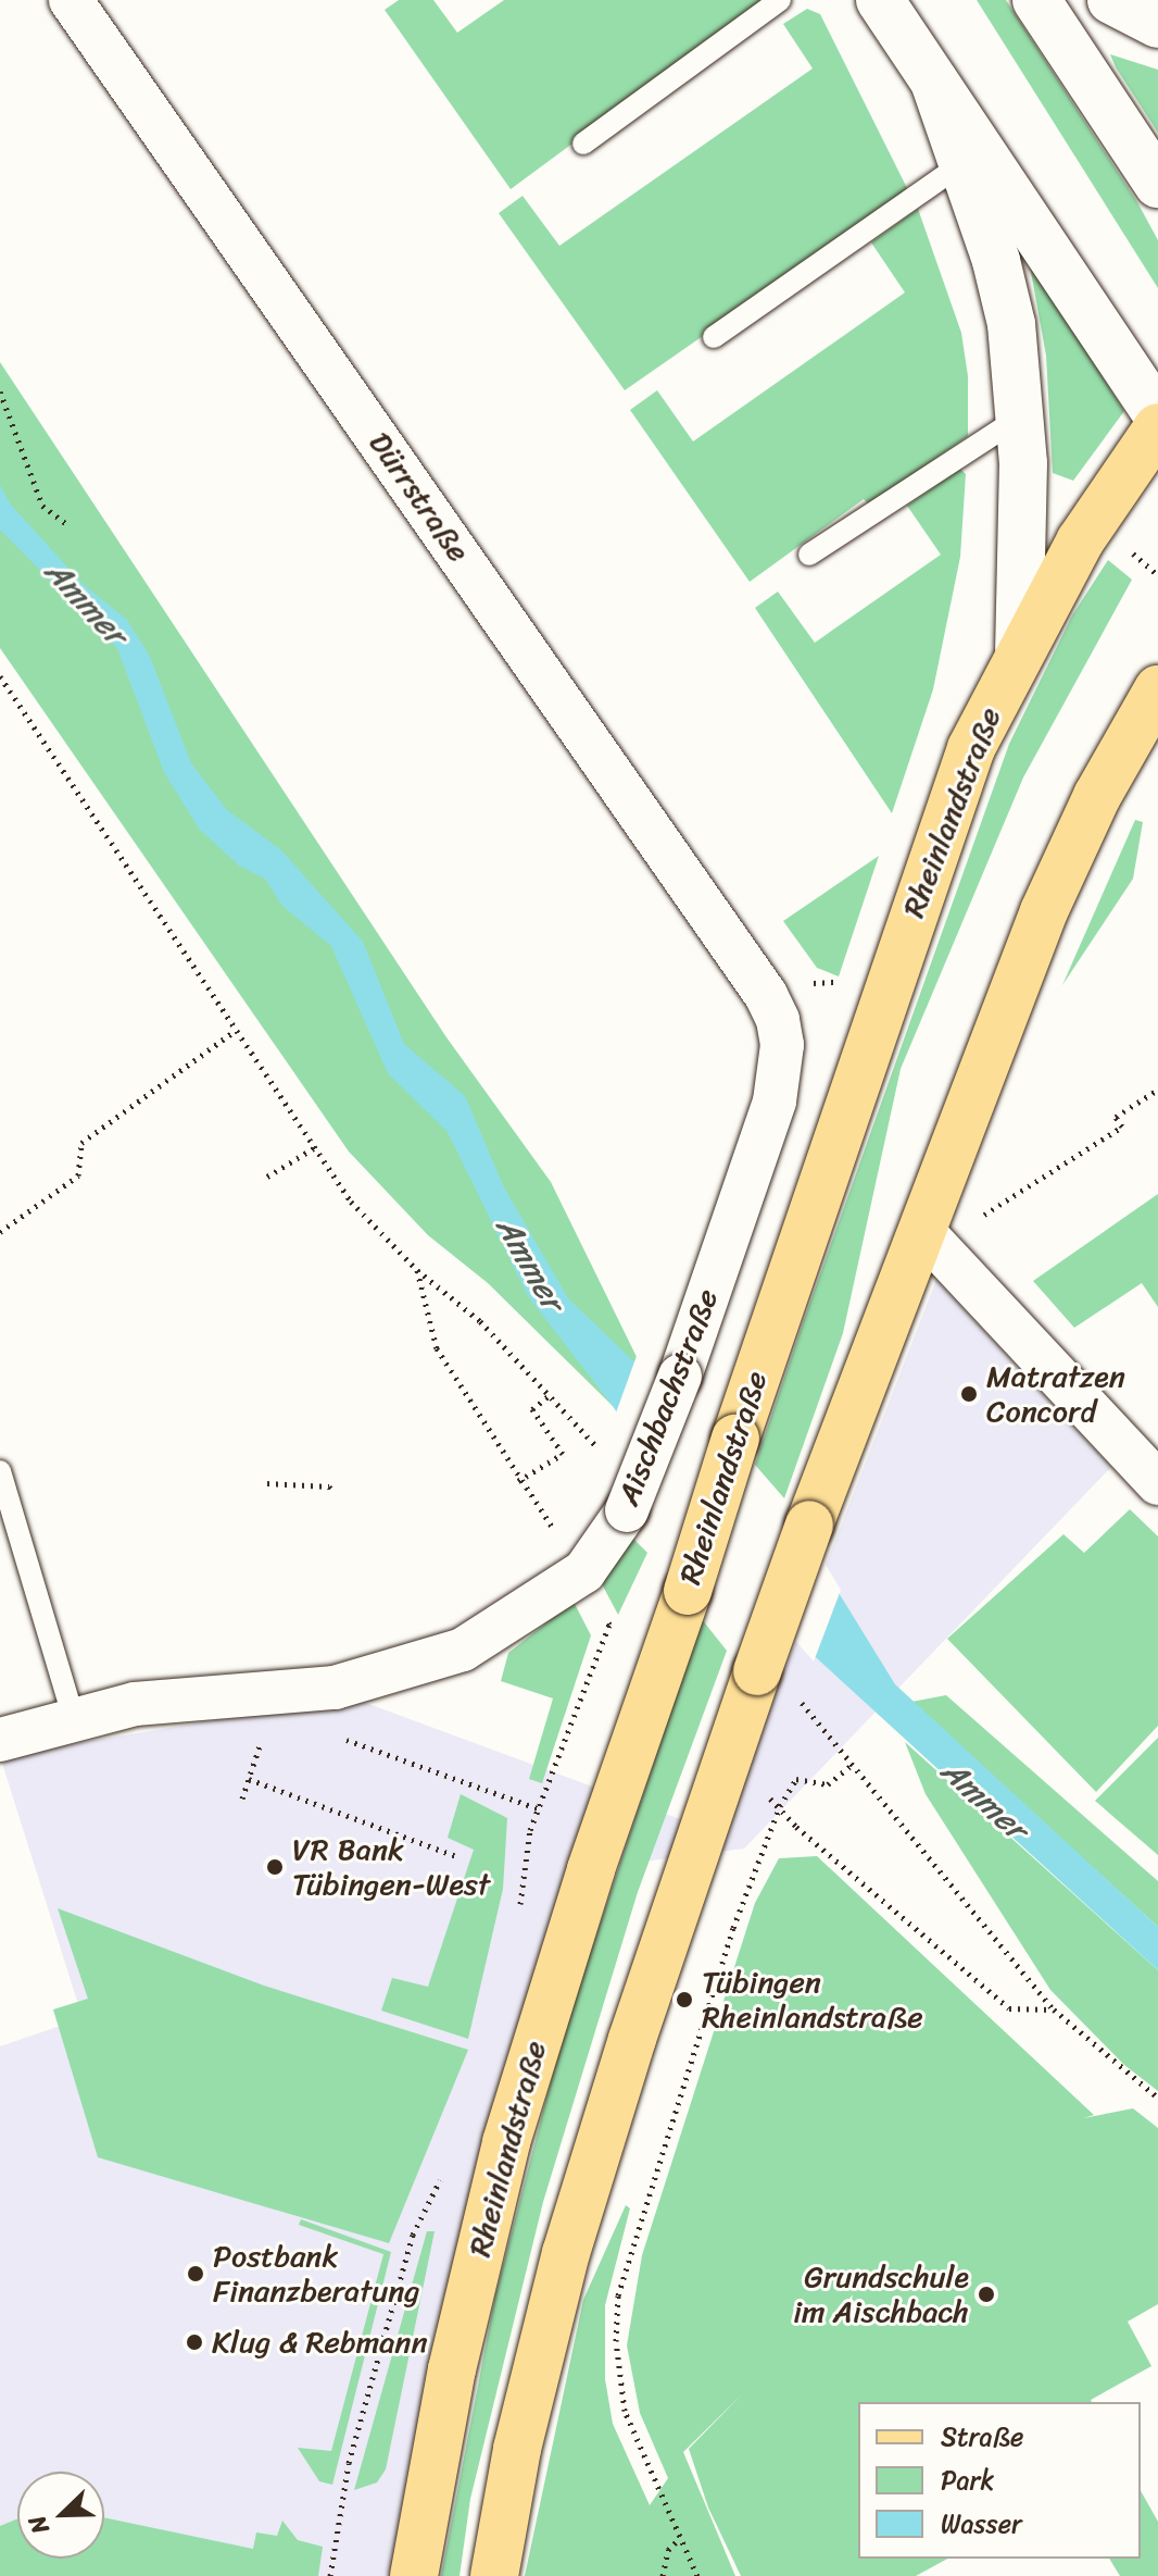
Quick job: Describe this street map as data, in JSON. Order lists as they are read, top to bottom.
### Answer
{
  "streets": {
    "main road": ["Rheinlandstraße"],
    "street": ["Dürrstraße", "Aischbachstraße"]
  },
  "crossings": [
    ["Dürrstraße", "Aischbachstraße"]
  ],
  "water": ["Ammer"],
  "places": [
    "Matratzen Concord",
    "VR Bank Tübingen-West",
    "Tübingen Rheinlandstraße",
    "Postbank Finanzberatung",
    "Grundschule im Aischbach",
    "Klug & Rebmann"
  ],
  "legend": ["Straße", "Park", "Wasser"],
  "north": "bottom left"
}
